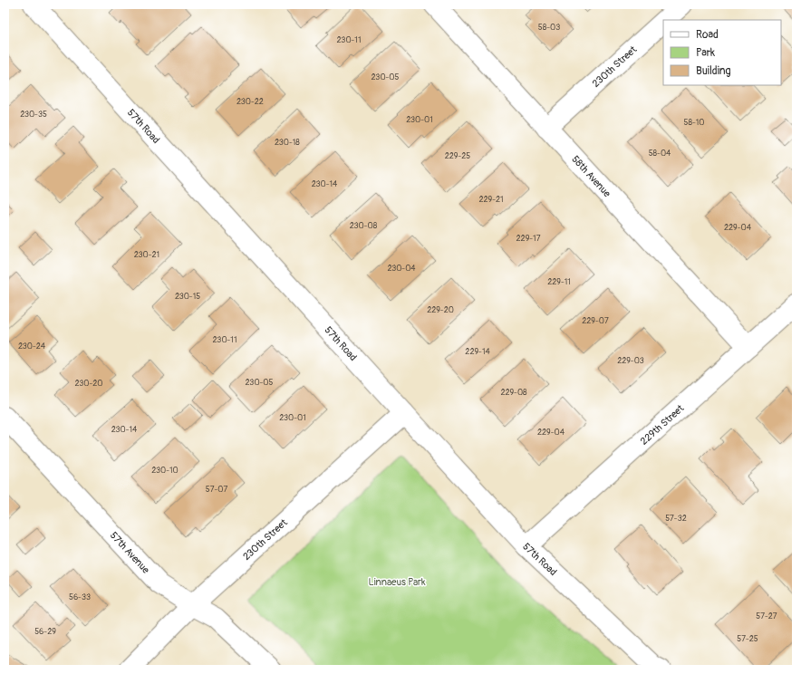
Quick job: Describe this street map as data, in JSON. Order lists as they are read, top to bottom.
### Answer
{
  "streets": {
    "street": [
      "230th Street",
      "57th Road",
      "58th Avenue",
      "229th Street",
      "57th Avenue"
    ]
  },
  "crossings": [
    ["230th Street", "57th Road"],
    ["230th Street", "58th Avenue"],
    ["230th Street", "57th Avenue"],
    ["57th Road", "229th Street"],
    ["58th Avenue", "229th Street"]
  ],
  "parks": ["Linnaeus Park"],
  "house_numbers": [
    "58-03",
    "230-11",
    "230-05",
    "230-22",
    "230-35",
    "230-01",
    "58-10",
    "230-18",
    "58-04",
    "229-25",
    "230-14",
    "229-21",
    "230-08",
    "229-04",
    "229-17",
    "230-21",
    "230-04",
    "229-11",
    "230-15",
    "229-20",
    "229-07",
    "230-11",
    "230-24",
    "229-14",
    "229-03",
    "230-05",
    "230-20",
    "229-08",
    "230-01",
    "230-14",
    "229-04",
    "230-10",
    "57-07",
    "57-32",
    "56-33",
    "57-27",
    "56-29",
    "57-25"
  ],
  "legend": ["Road", "Park", "Building"]
}
